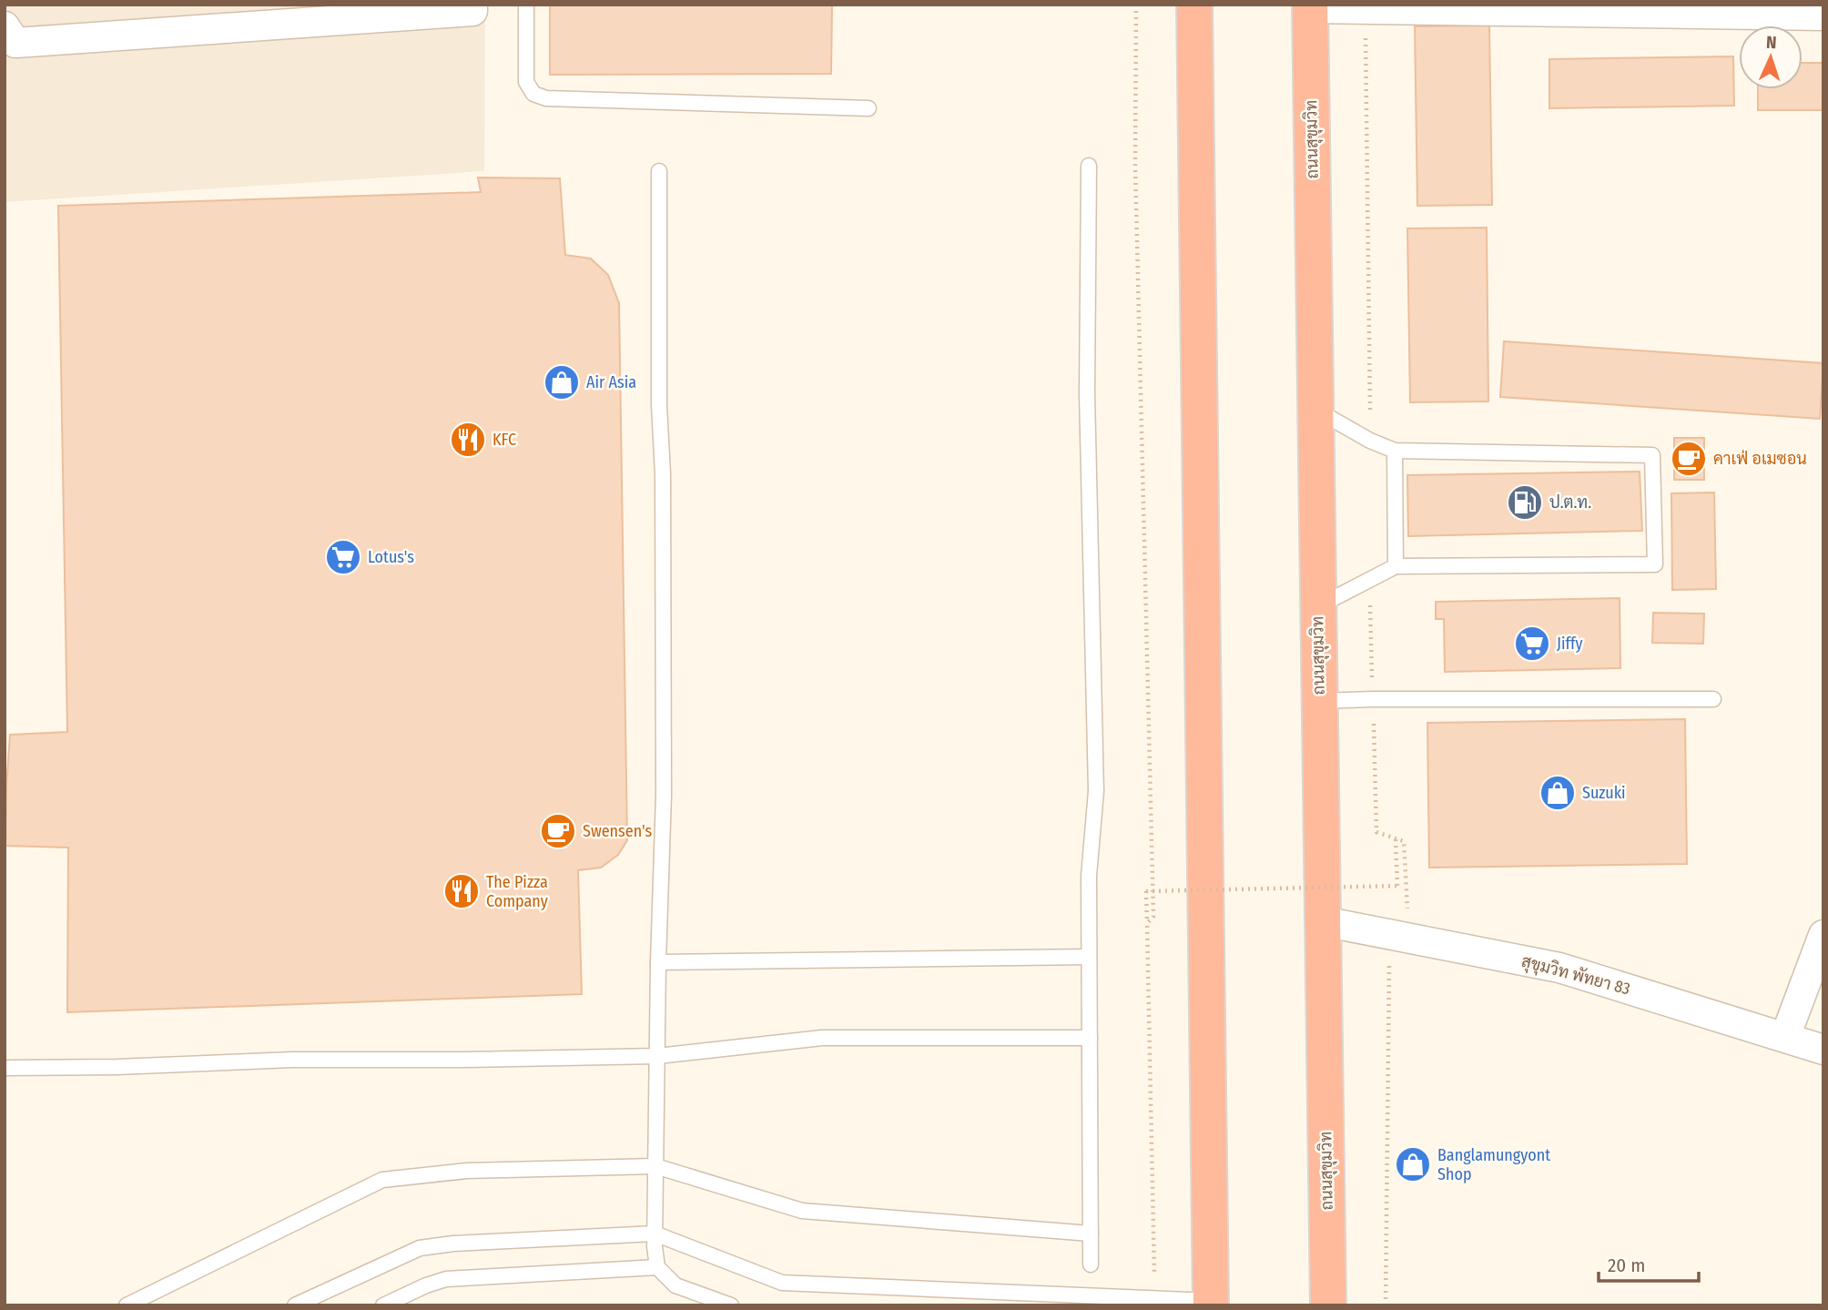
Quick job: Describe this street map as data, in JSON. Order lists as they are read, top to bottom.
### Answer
{
  "streets": {
    "highway": ["ถนนสุขุมวิท"],
    "street": ["สุขุมวิท พัทยา 83"]
  },
  "crossings": [
    ["ถนนสุขุมวิท", "สุขุมวิท พัทยา 83"]
  ],
  "places": {
    "shop": ["Air Asia", "Suzuki", "Banglamungyont Shop"],
    "restaurant": ["KFC", "The Pizza Company"],
    "cafe": ["คาเฟ่ อเมซอน", "Swensen's"],
    "fuel station": ["ป.ต.ท."],
    "supermarket": ["Lotus's", "Jiffy"]
  },
  "scale_bar": "20 m",
  "north": "top"
}
